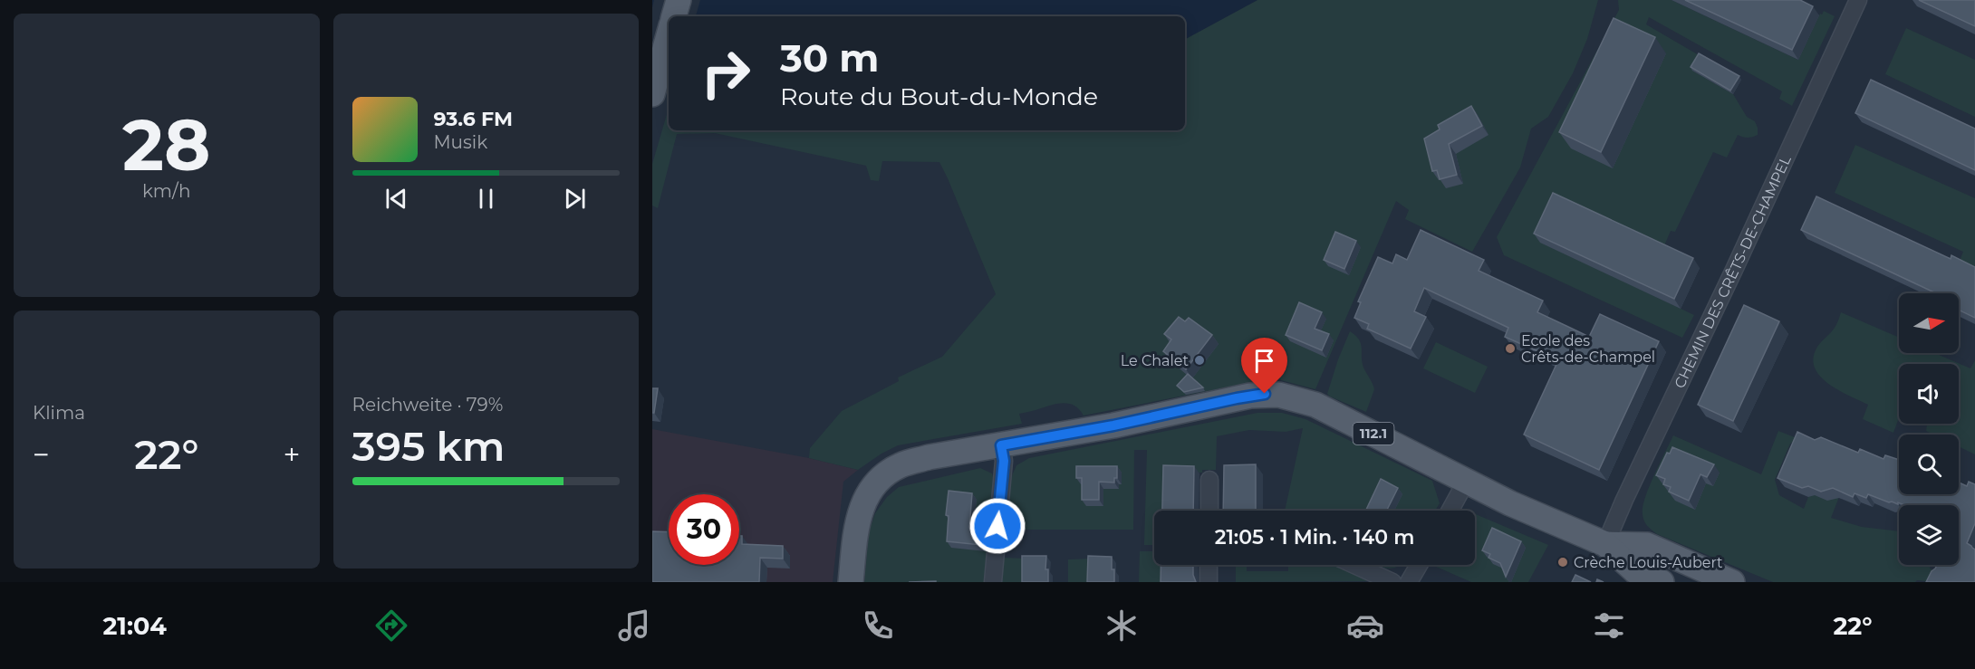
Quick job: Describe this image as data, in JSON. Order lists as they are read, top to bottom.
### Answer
{
  "streets": {
    "main road": ["112.1"],
    "street": ["CHEMIN DES CRÊTS-DE-CHAMPEL"]
  },
  "crossings": [
    ["CHEMIN DES CRÊTS-DE-CHAMPEL", "112.1"]
  ],
  "places": ["Ecole des Crêts-de-Champel", "Le Chalet", "Crèche Louis-Aubert"],
  "north": "right",
  "page": {
    "tile": [
      ["28", "km/h"],
      "Klima",
      ["Reichweite · 79%", "395 km"]
    ],
    "turn": ["30 m", "Route du Bout-du-Monde"],
    "song": ["93.6 FM", "Musik"],
    "heat": ["−", "22°", "+"],
    "limit": "30",
    "trip": "21:05 · 1 Min. · 140 m",
    "tabs": ["21:04", "22°"]
  }
}
